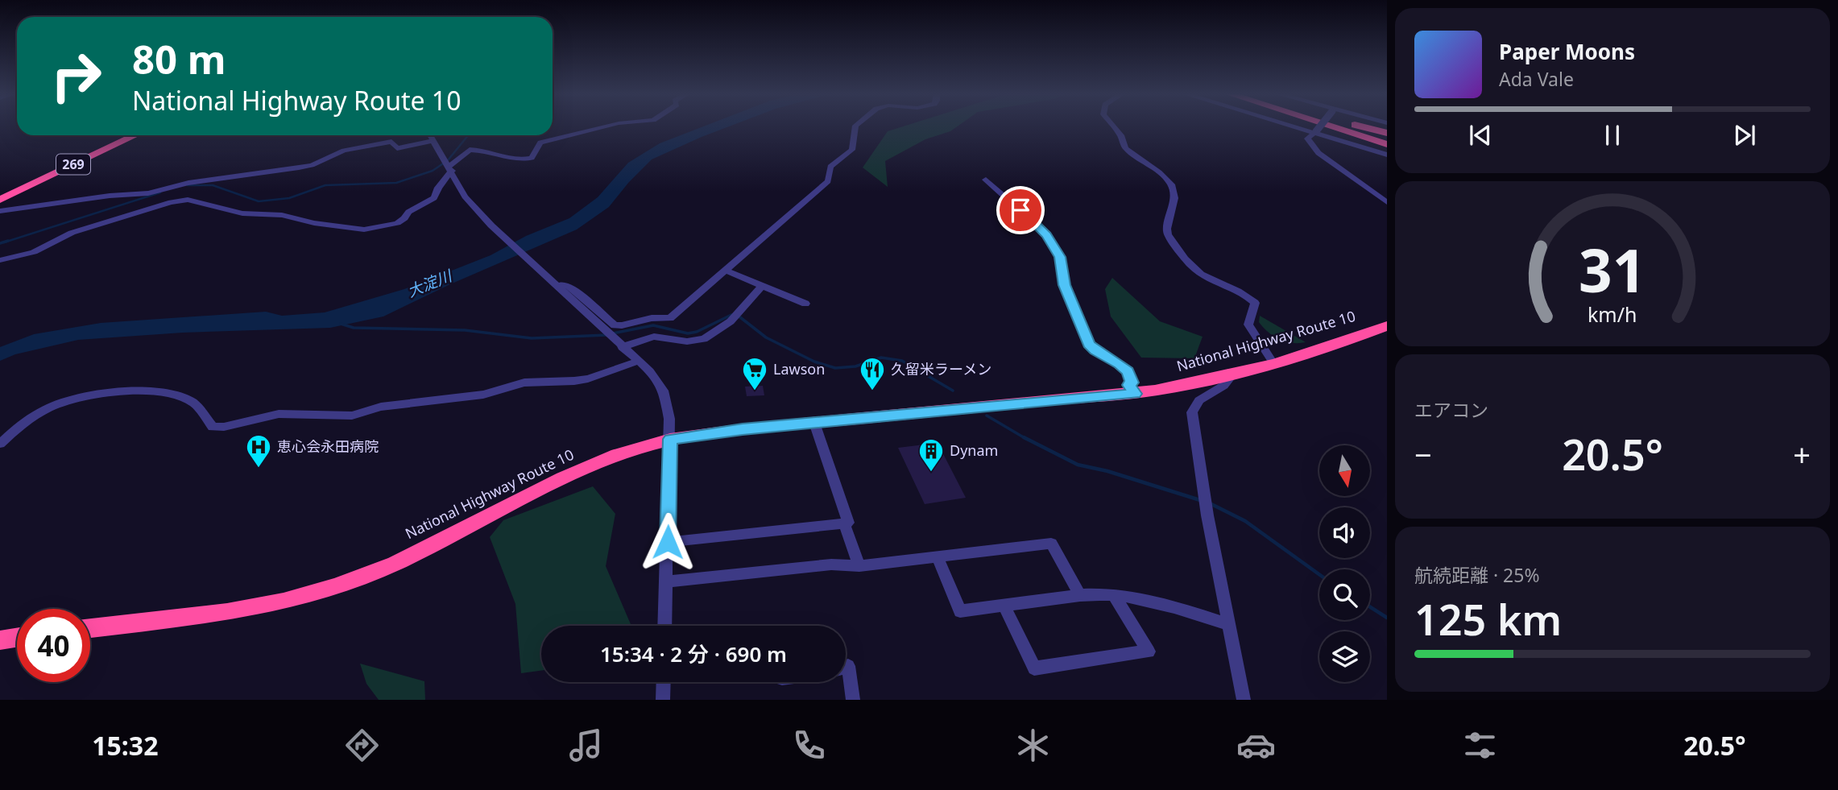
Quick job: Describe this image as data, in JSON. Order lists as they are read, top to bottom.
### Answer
{
  "streets": {
    "highway": ["269", "National Highway Route 10"]
  },
  "water": ["大淀川"],
  "places": {
    "supermarket": ["Lawson"],
    "restaurant": ["久留米ラーメン"],
    "hospital": ["恵心会永田病院"],
    "building": ["Dynam"]
  },
  "north": "bottom",
  "page": {
    "turn": ["80 m", "National Highway Route 10"],
    "song": ["Paper Moons", "Ada Vale"],
    "tile": [
      "エアコン",
      ["航続距離 · 25%", "125 km"]
    ],
    "heat": ["−", "20.5°", "+"],
    "limit": "40",
    "trip": "15:34 · 2 分 · 690 m",
    "tabs": ["15:32", "20.5°"],
    "gauge": ["31", "km/h"]
  }
}
